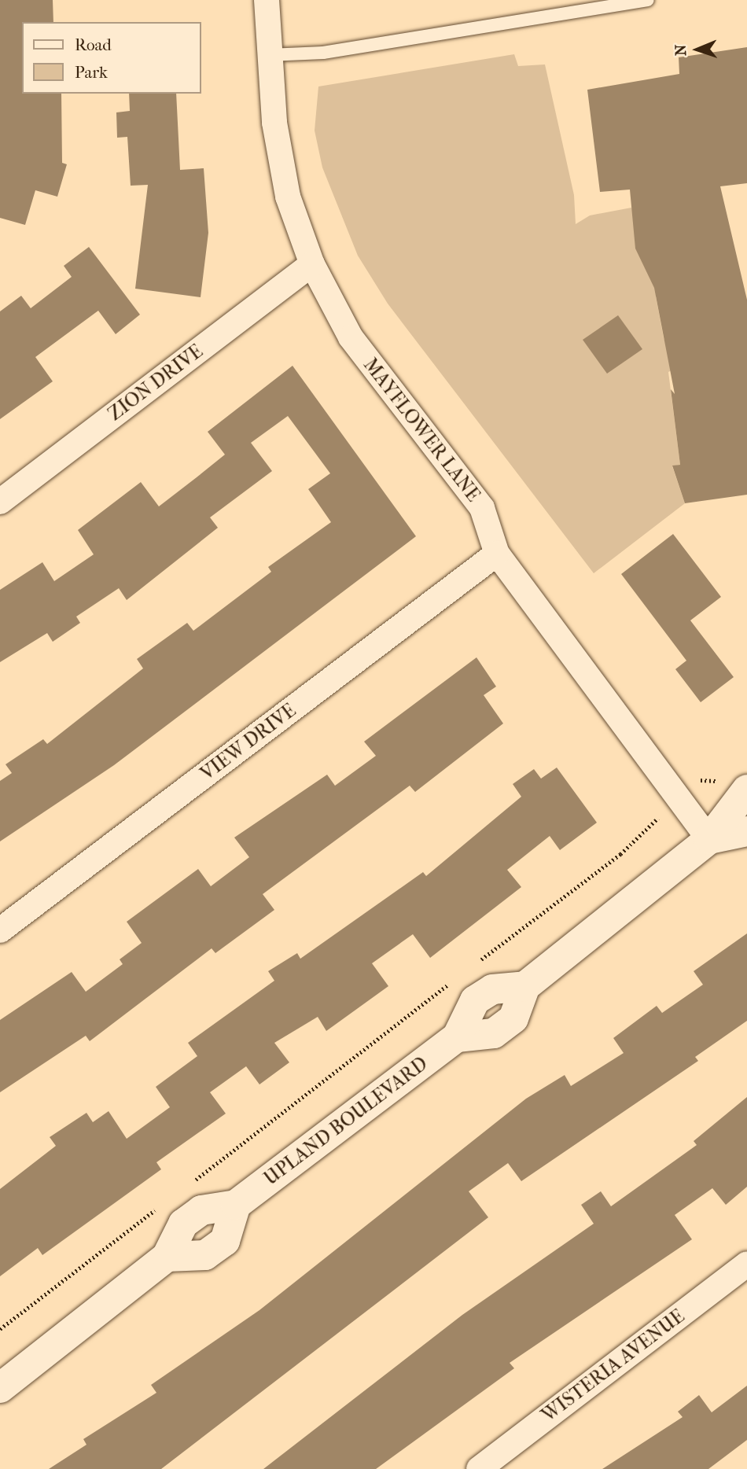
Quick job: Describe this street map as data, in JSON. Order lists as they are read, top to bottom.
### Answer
{
  "streets": {
    "street": [
      "ZION DRIVE",
      "MAYFLOWER LANE",
      "VIEW DRIVE",
      "UPLAND BOULEVARD",
      "WISTERIA AVENUE"
    ]
  },
  "crossings": [
    ["ZION DRIVE", "MAYFLOWER LANE"],
    ["MAYFLOWER LANE", "VIEW DRIVE"],
    ["MAYFLOWER LANE", "UPLAND BOULEVARD"]
  ],
  "legend": ["Road", "Park"],
  "north": "left"
}
